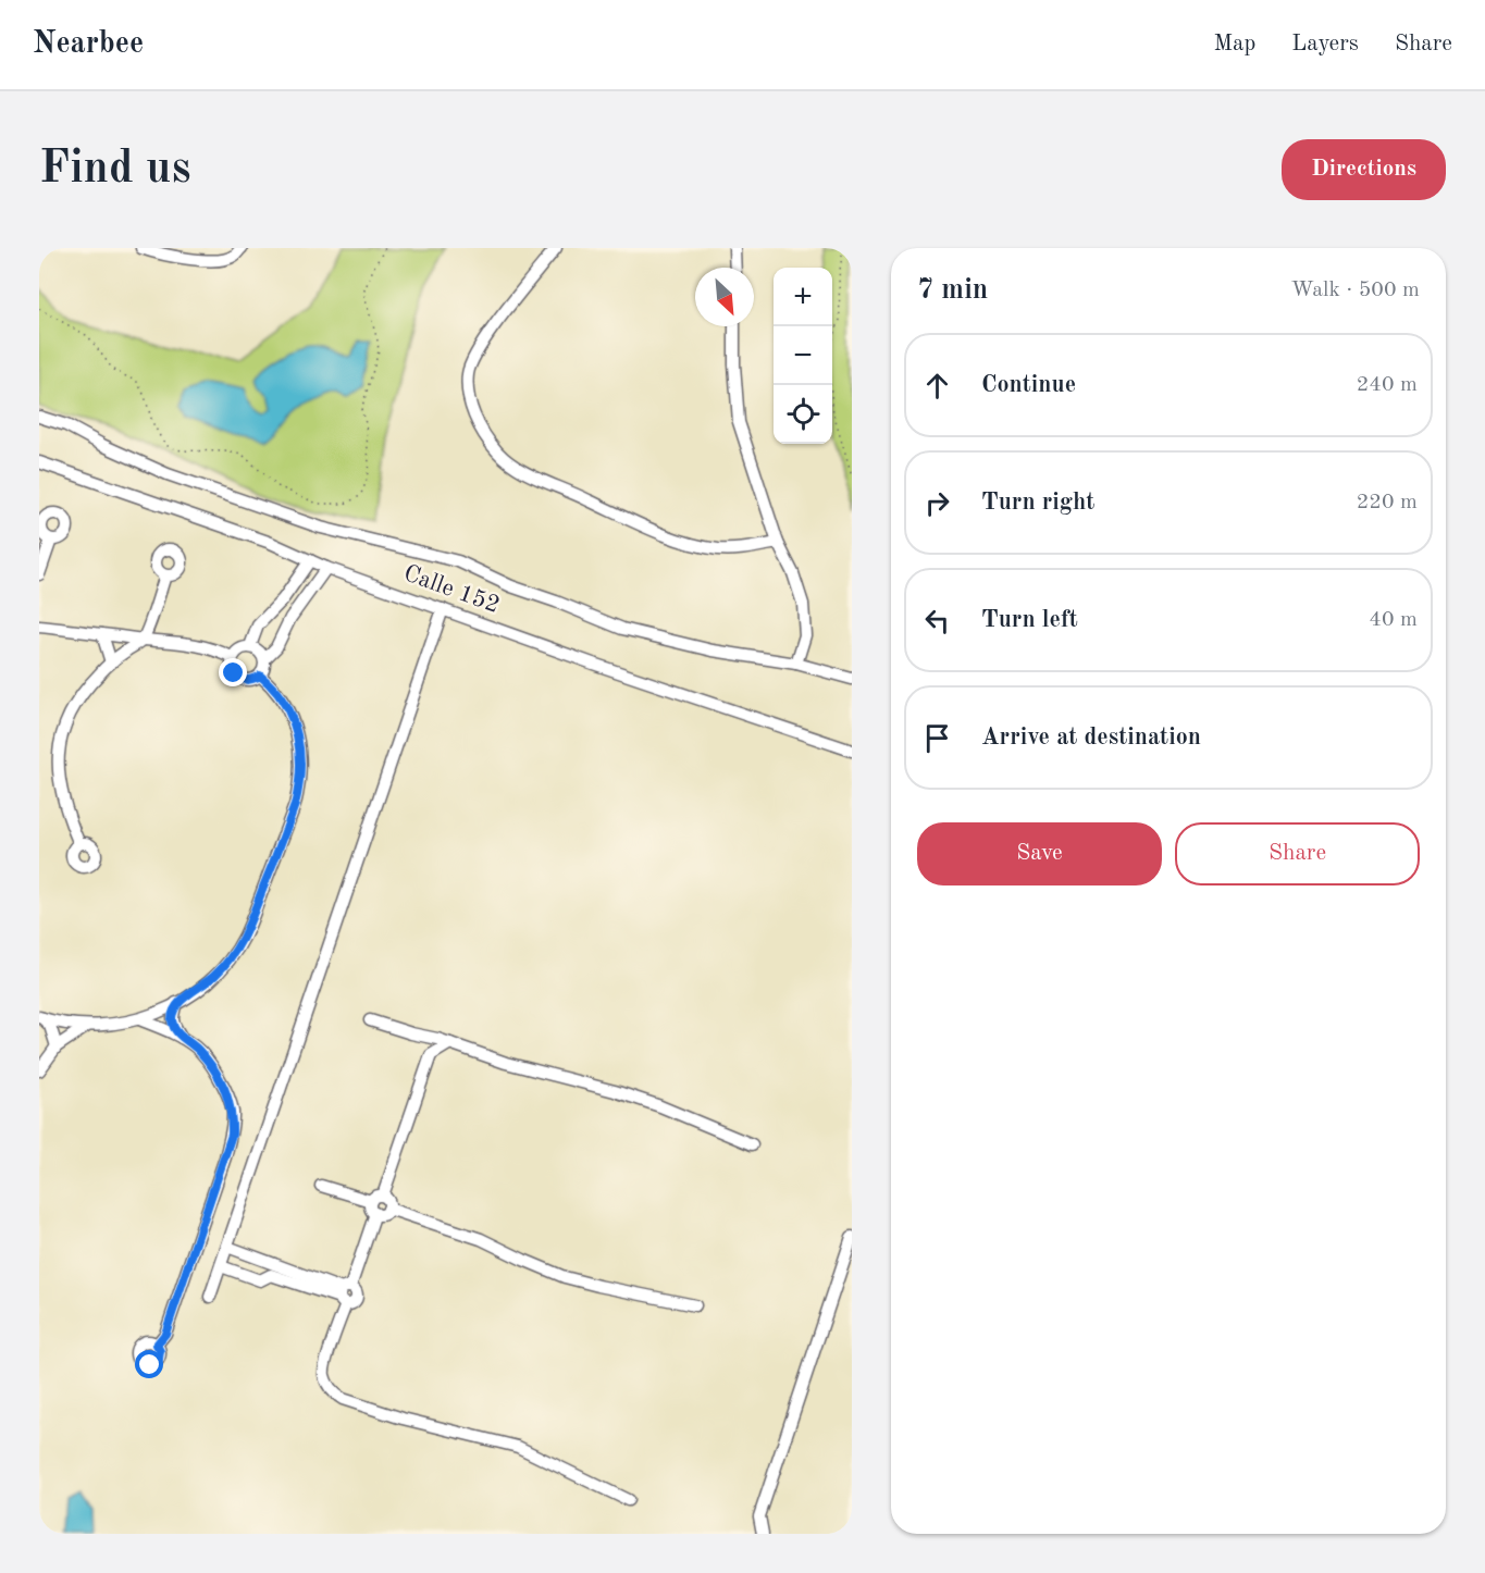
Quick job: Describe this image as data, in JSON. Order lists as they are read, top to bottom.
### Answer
{
  "streets": {
    "street": ["Calle 152"]
  },
  "north": "bottom right",
  "page": {
    "header": "Nearbee",
    "nav": ["Map", "Layers", "Share"],
    "buttons": [
      "Directions",
      ["Save", "Share"]
    ],
    "title": "Find us",
    "heading": ["7 min", "Walk · 500 m"],
    "map_buttons": ["+", "−"],
    "list": [
      ["Continue", "240 m"],
      ["Turn right", "220 m"],
      ["Turn left", "40 m"],
      "Arrive at destination"
    ]
  }
}
